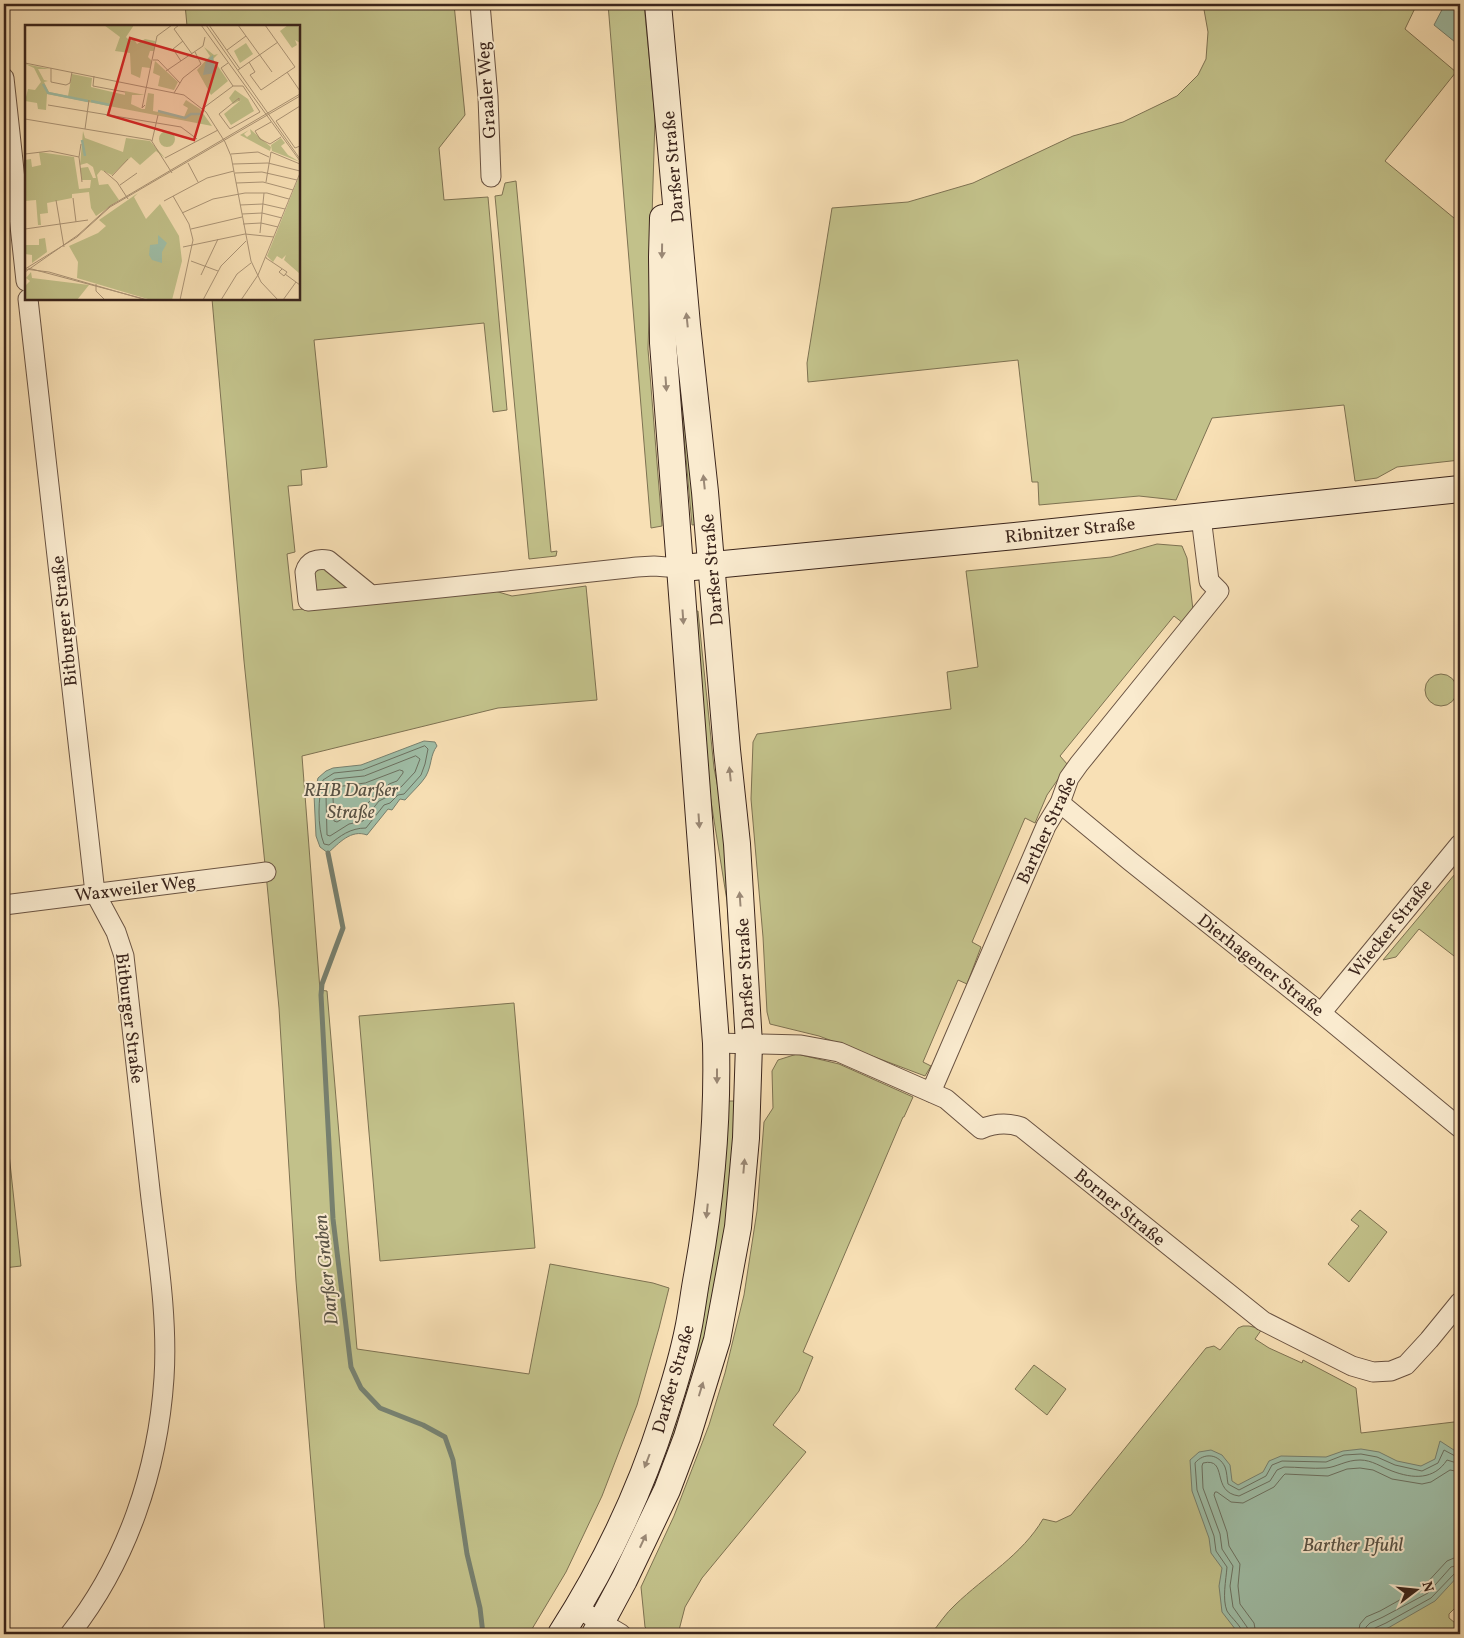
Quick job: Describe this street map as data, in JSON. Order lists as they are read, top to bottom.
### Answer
{
  "streets": {
    "main road": ["Darßer Straße", "Ribnitzer Straße"],
    "street": [
      "Graaler Weg",
      "Bitburger Straße",
      "Barther Straße",
      "Waxweiler Weg",
      "Wiecker Straße",
      "Dierhagener Straße",
      "Borner Straße"
    ]
  },
  "crossings": [
    ["Darßer Straße", "Ribnitzer Straße"],
    ["Darßer Straße", "Borner Straße"],
    ["Ribnitzer Straße", "Barther Straße"],
    ["Bitburger Straße", "Waxweiler Weg"],
    ["Barther Straße", "Dierhagener Straße"],
    ["Barther Straße", "Borner Straße"],
    ["Wiecker Straße", "Dierhagener Straße"]
  ],
  "water": ["RHB Darßer Straße", "Darßer Graben", "Barther Pfuhl"],
  "north": "right"
}
